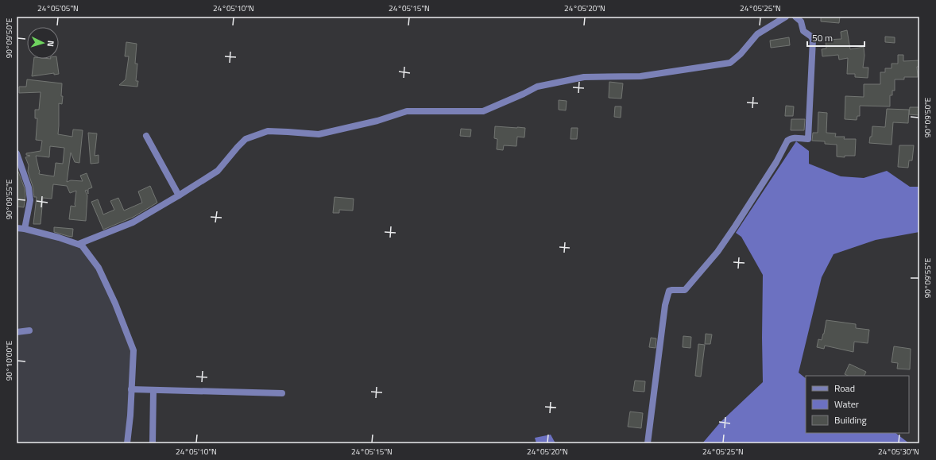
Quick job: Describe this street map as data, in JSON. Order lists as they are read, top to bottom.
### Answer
{
  "legend": ["Road", "Water", "Building"],
  "scale_bar": "50 m",
  "north": "right",
  "coordinates": [
    "24°05'05\"N",
    "24°05'10\"N",
    "24°05'15\"N",
    "24°05'20\"N",
    "24°05'25\"N",
    "90°09'50\"E",
    "90°09'55\"E",
    "90°10'00\"E",
    "24°05'30\"N"
  ]
}
